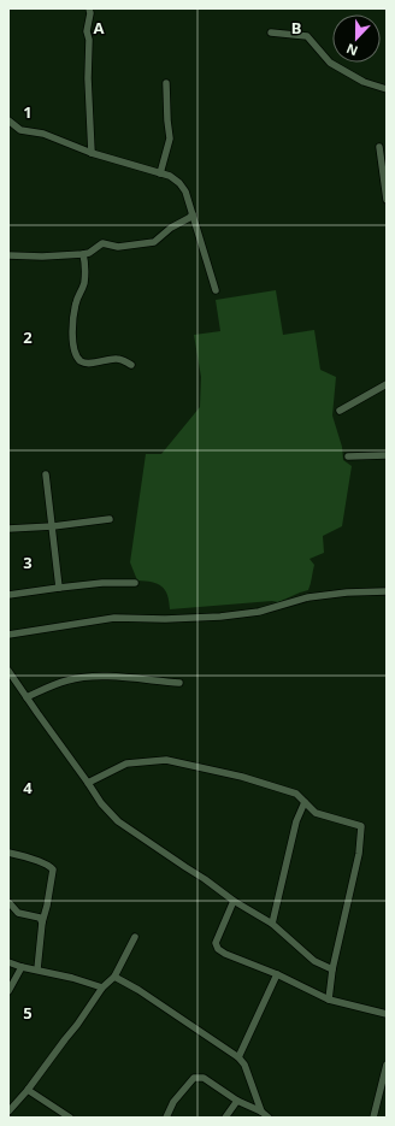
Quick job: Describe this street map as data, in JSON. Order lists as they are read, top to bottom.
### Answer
{
  "north": "bottom",
  "grid": {
    "columns": ["A", "B"],
    "rows": [
      "1",
      "2",
      "3",
      "4",
      "5"
    ]
  }
}
